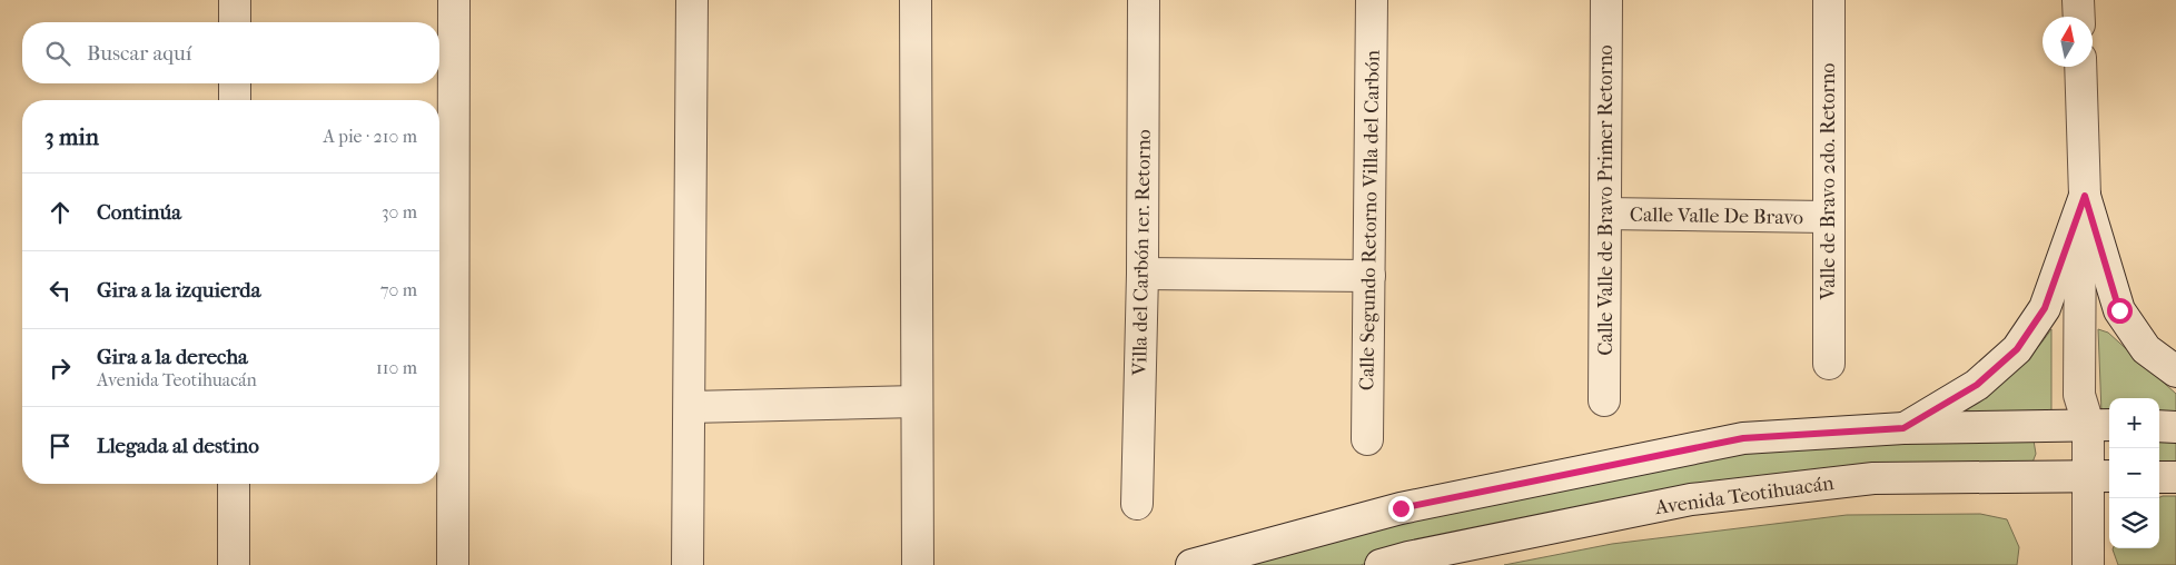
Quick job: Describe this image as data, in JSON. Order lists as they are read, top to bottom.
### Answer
{
  "streets": {
    "street": [
      "Valle de Bravo 2do. Retorno",
      "Calle Valle de Bravo Primer Retorno",
      "Calle Valle De Bravo",
      "Calle Segundo Retorno Villa del Carbón",
      "Villa del Carbón 1er. Retorno",
      "Avenida Teotihuacán"
    ]
  },
  "crossings": [
    ["Valle de Bravo 2do. Retorno", "Calle Valle De Bravo"],
    ["Calle Valle de Bravo Primer Retorno", "Calle Valle De Bravo"]
  ],
  "north": "top",
  "page": {
    "search": "Buscar aquí",
    "heading": ["3 min", "A pie · 210 m"],
    "list": [
      ["Continúa", "30 m"],
      ["Gira a la izquierda", "70 m"],
      ["Gira a la derecha", "Avenida Teotihuacán", "110 m"],
      "Llegada al destino"
    ],
    "map_buttons": ["+", "−"]
  }
}
